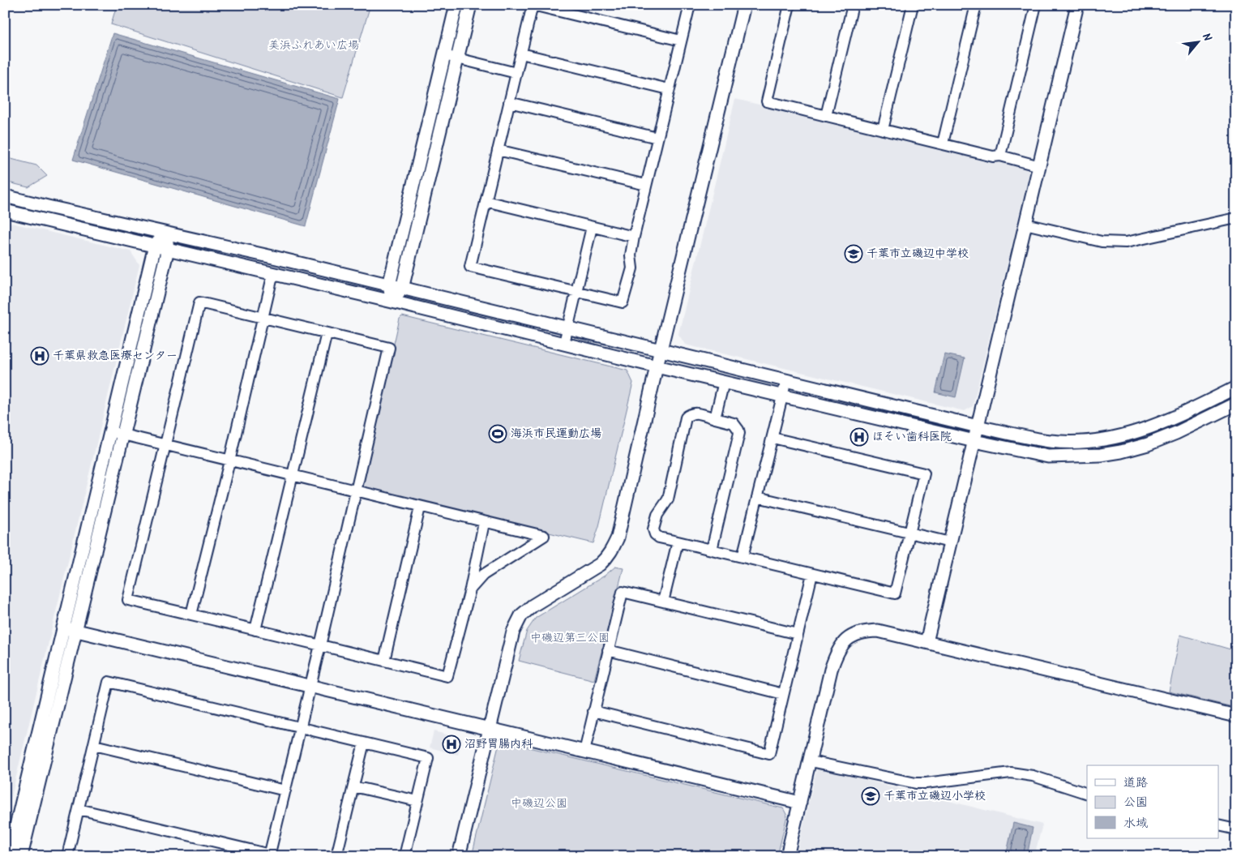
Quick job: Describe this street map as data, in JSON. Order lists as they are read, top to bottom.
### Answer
{
  "parks": ["美浜ふれあい広場", "中磯辺第三公園", "中磯辺公園"],
  "places": {
    "school or university": ["千葉市立磯辺中学校", "千葉市立磯辺小学校"],
    "hospital": ["千葉県救急医療センター", "ほそい歯科医院", "沼野胃腸内科"],
    "sports": ["海浜市民運動広場"]
  },
  "legend": ["道路", "公園", "水域"],
  "north": "top right"
}
